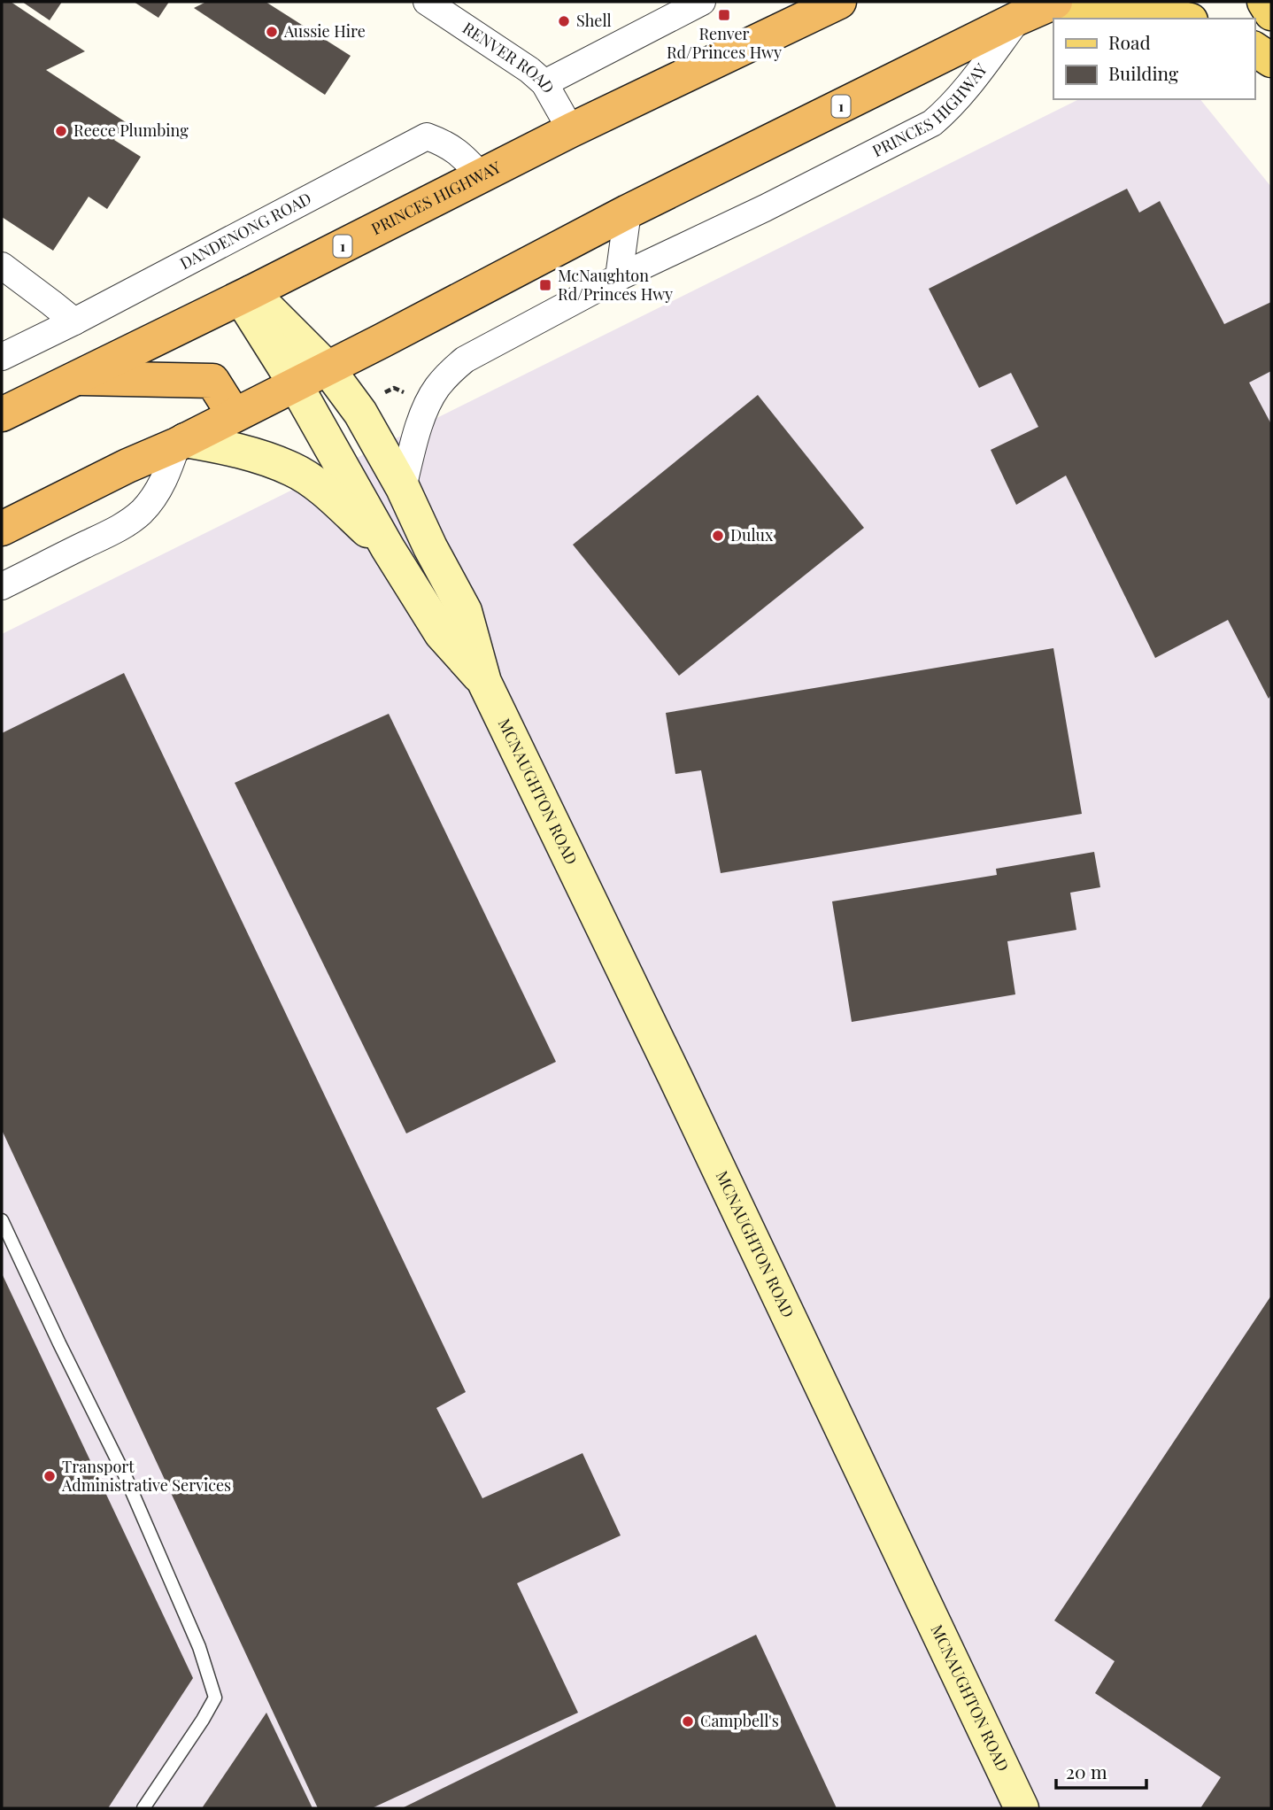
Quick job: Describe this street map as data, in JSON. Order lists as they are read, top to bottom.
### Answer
{
  "streets": {
    "highway": ["1", "PRINCES HIGHWAY"],
    "main road": ["MCNAUGHTON ROAD"],
    "street": ["RENVER ROAD", "DANDENONG ROAD"]
  },
  "crossings": [
    ["RENVER ROAD", "PRINCES HIGHWAY"],
    ["PRINCES HIGHWAY", "DANDENONG ROAD"],
    ["PRINCES HIGHWAY", "MCNAUGHTON ROAD"]
  ],
  "places": {
    "transit": ["Renver Rd/Princes Hwy", "McNaughton Rd/Princes Hwy"],
    "other": [
      "Shell",
      "Aussie Hire",
      "Reece Plumbing",
      "Dulux",
      "Transport Administrative Services",
      "Campbell's"
    ]
  },
  "legend": ["Road", "Building"],
  "scale_bar": "20 m"
}
